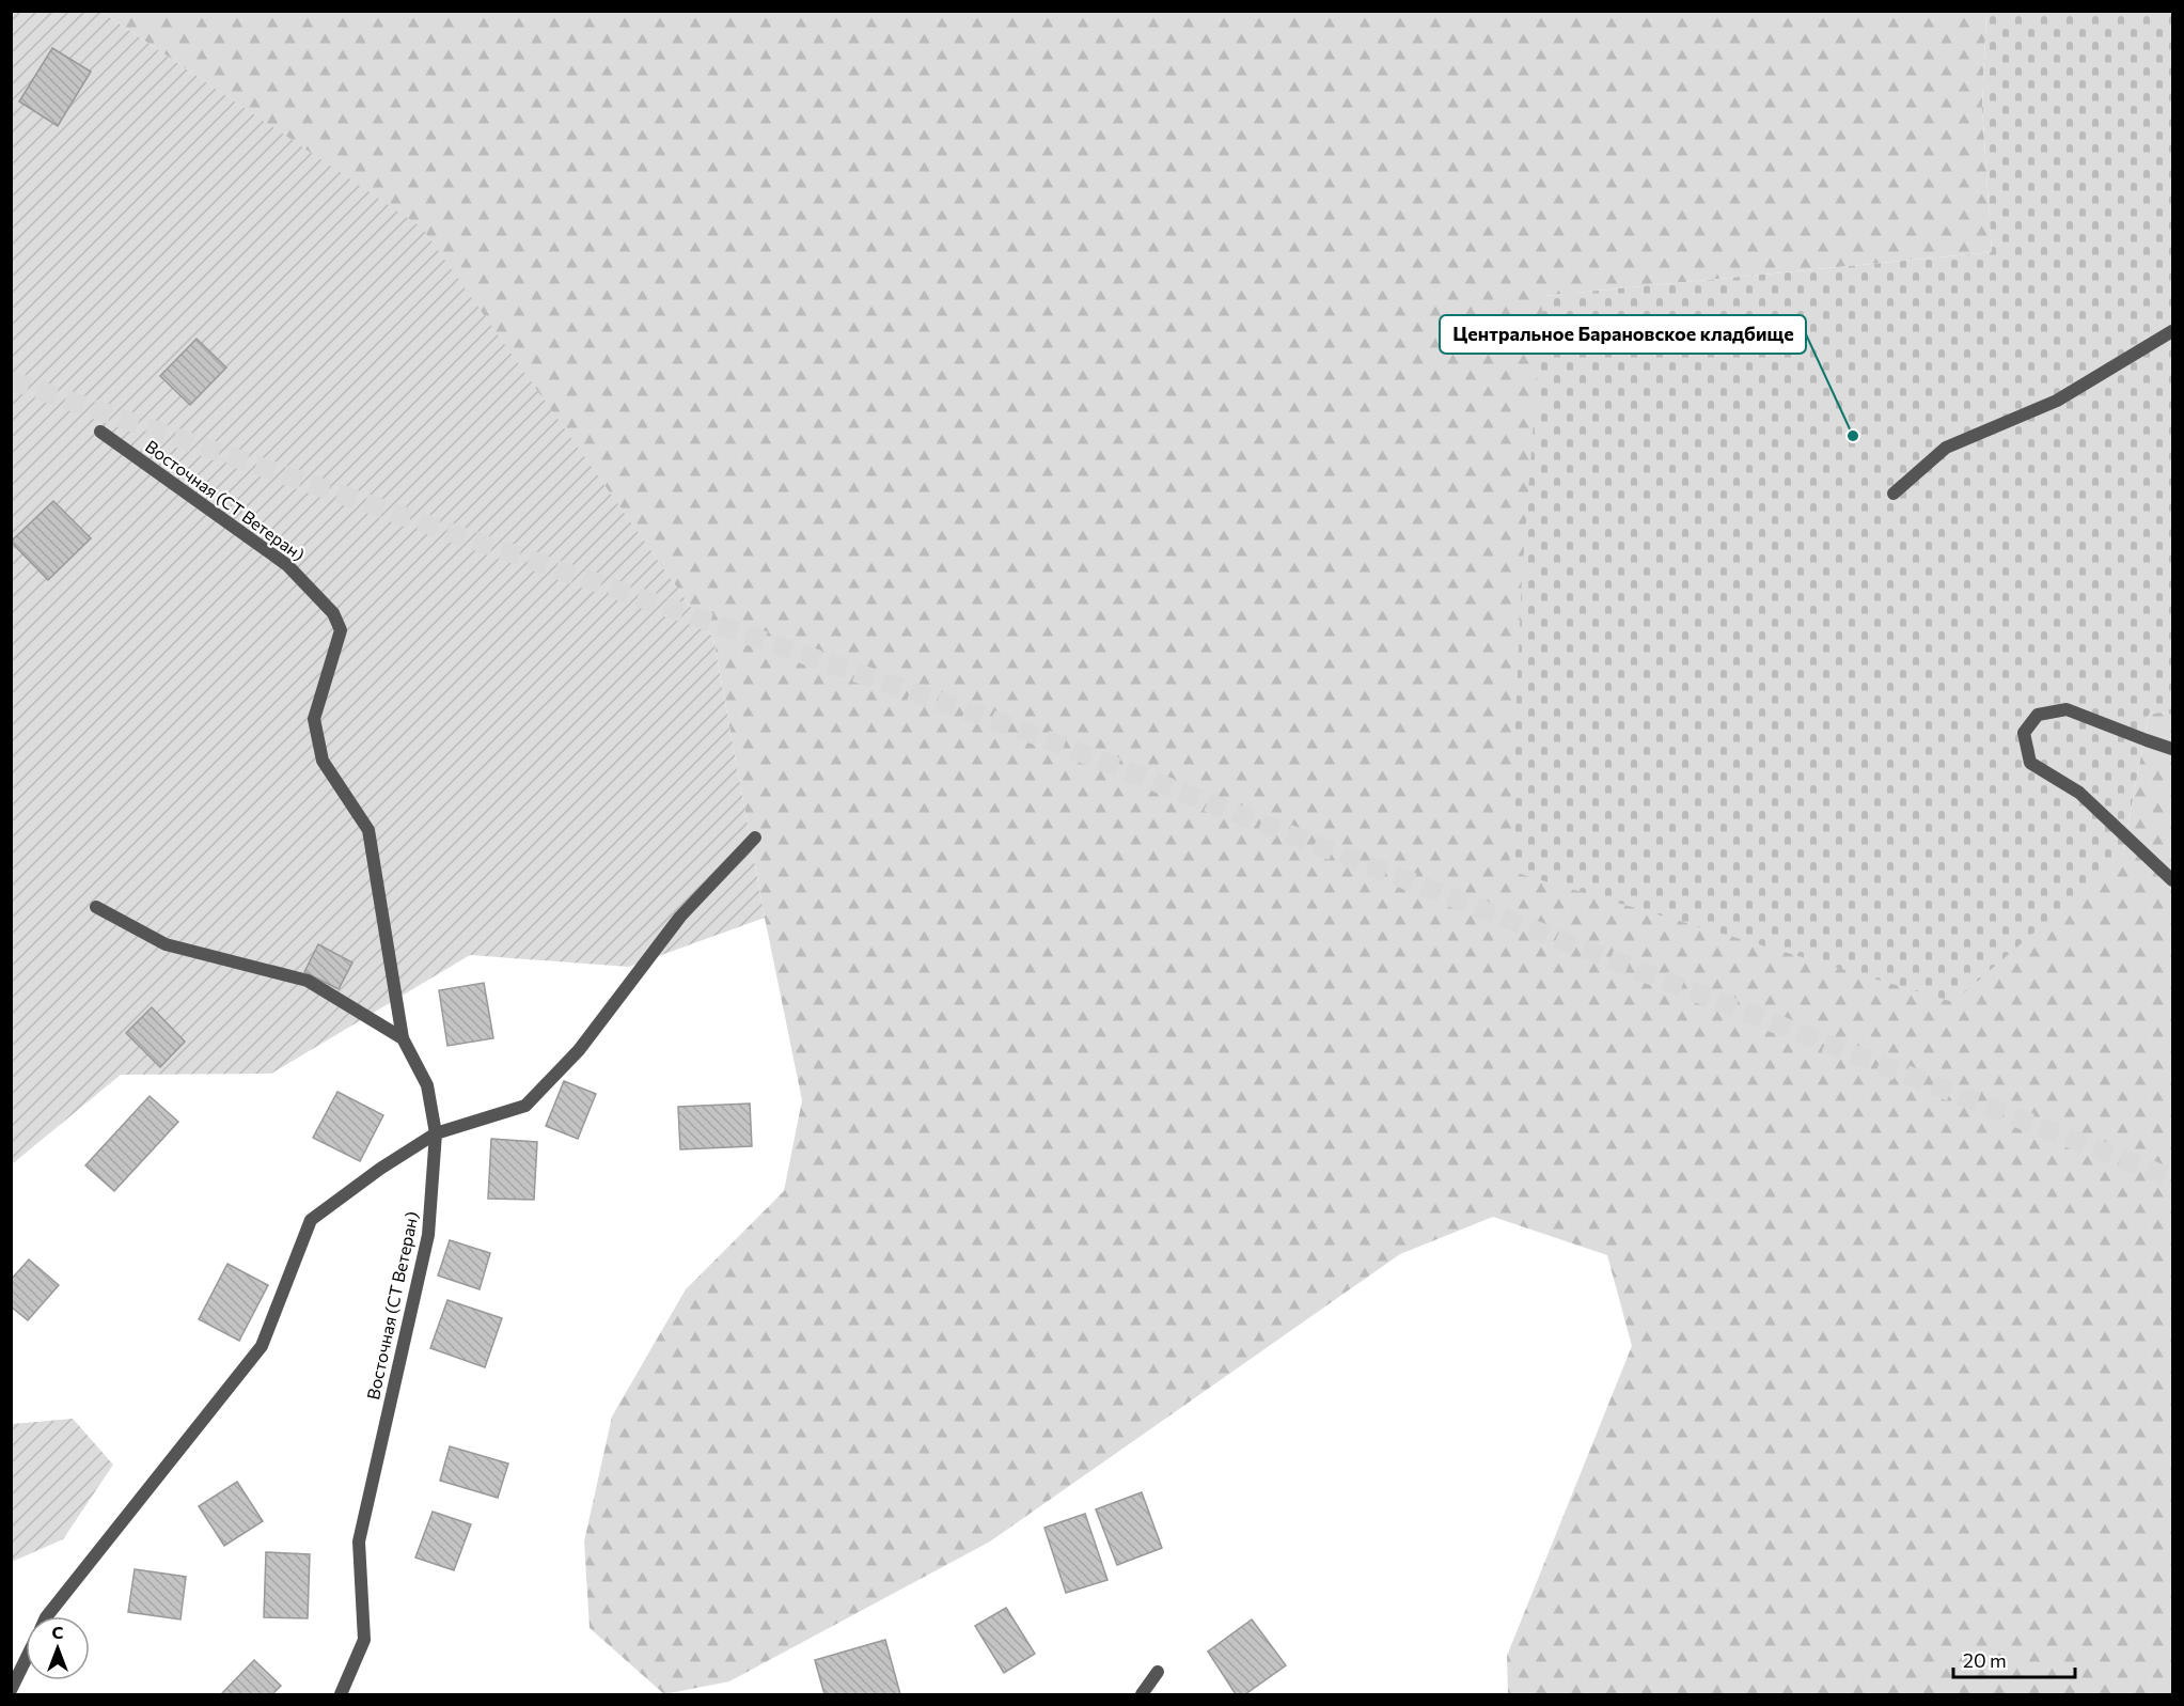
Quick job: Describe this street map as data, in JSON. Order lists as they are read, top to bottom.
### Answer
{
  "streets": {
    "street": ["Восточная (СТ Ветеран)"]
  },
  "places": ["Центральное Барановское кладбище"],
  "scale_bar": "20 m",
  "north": "top"
}
